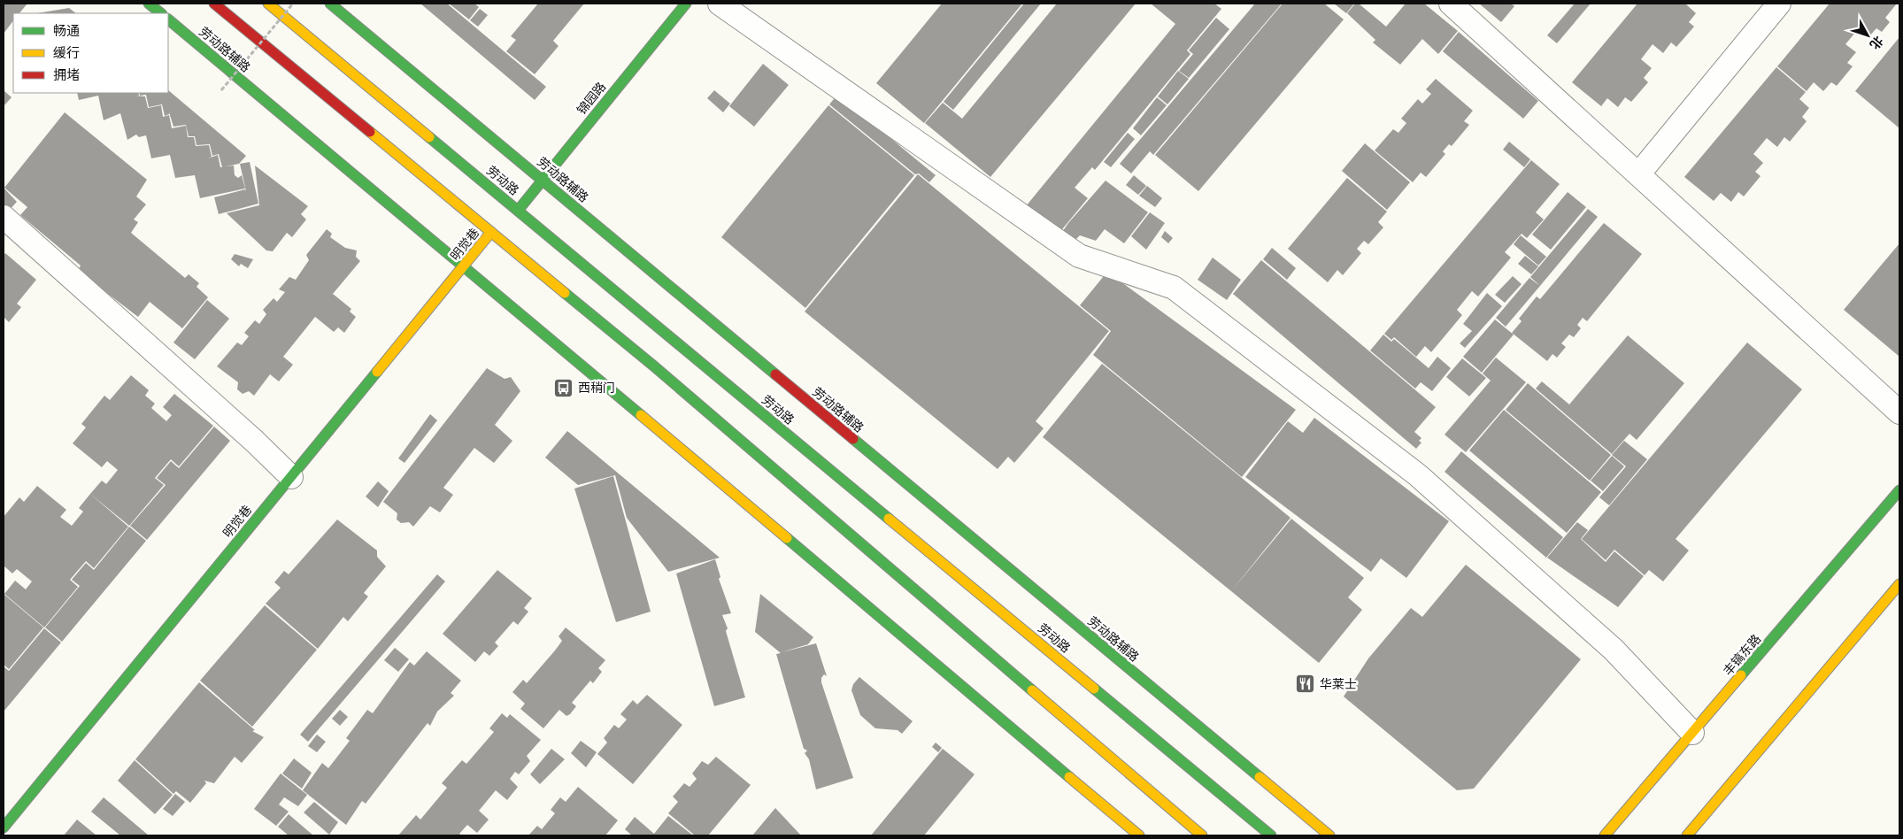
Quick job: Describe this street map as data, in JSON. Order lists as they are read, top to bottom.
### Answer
{
  "streets": {
    "street": [
      "劳动路辅路",
      "锦园路",
      "劳动路",
      "明觉巷",
      "丰镐东路"
    ]
  },
  "crossings": [
    ["劳动路辅路", "锦园路"],
    ["劳动路辅路", "明觉巷"],
    ["锦园路", "劳动路"]
  ],
  "places": {
    "bus stop": ["西稍门"],
    "restaurant": ["华莱士"]
  },
  "legend": ["畅通", "缓行", "拥堵"],
  "north": "bottom right"
}
